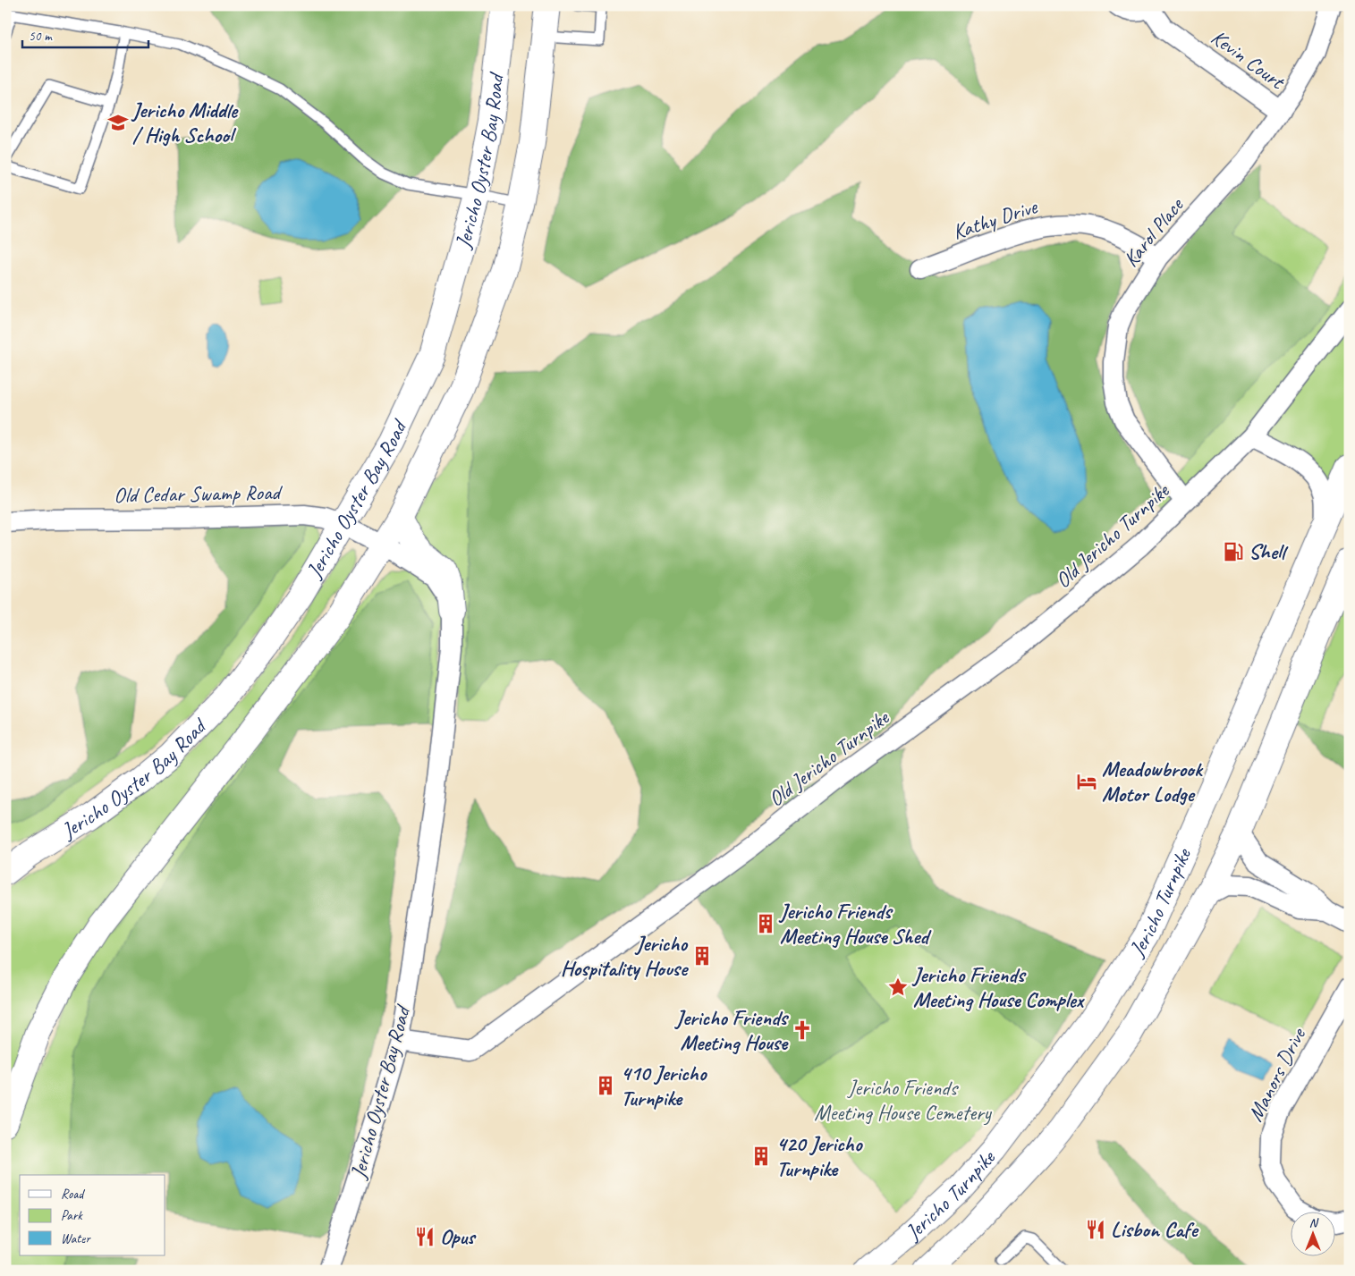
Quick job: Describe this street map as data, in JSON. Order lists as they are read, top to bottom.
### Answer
{
  "streets": {
    "main road": ["Jericho Oyster Bay Road", "Jericho Turnpike"],
    "street": [
      "Kevin Court",
      "Kathy Drive",
      "Karol Place",
      "Old Cedar Swamp Road",
      "Old Jericho Turnpike",
      "Manors Drive"
    ]
  },
  "crossings": [
    ["Kevin Court", "Karol Place"],
    ["Jericho Oyster Bay Road", "Old Cedar Swamp Road"],
    ["Jericho Oyster Bay Road", "Old Jericho Turnpike"],
    ["Kathy Drive", "Karol Place"],
    ["Karol Place", "Old Jericho Turnpike"]
  ],
  "parks": ["Jericho Friends Meeting House Cemetery"],
  "places": {
    "school or university": ["Jericho Middle / High School"],
    "fuel station": ["Shell"],
    "hotel": ["Meadowbrook Motor Lodge"],
    "building": [
      "Jericho Friends Meeting House Shed",
      "Jericho Hospitality House",
      "410 Jericho Turnpike",
      "420 Jericho Turnpike"
    ],
    "place": ["Jericho Friends Meeting House Complex"],
    "church": ["Jericho Friends Meeting House"],
    "restaurant": ["Lisbon Cafe", "Opus"]
  },
  "legend": ["Road", "Park", "Water"],
  "scale_bar": "50 m",
  "north": "top"
}
